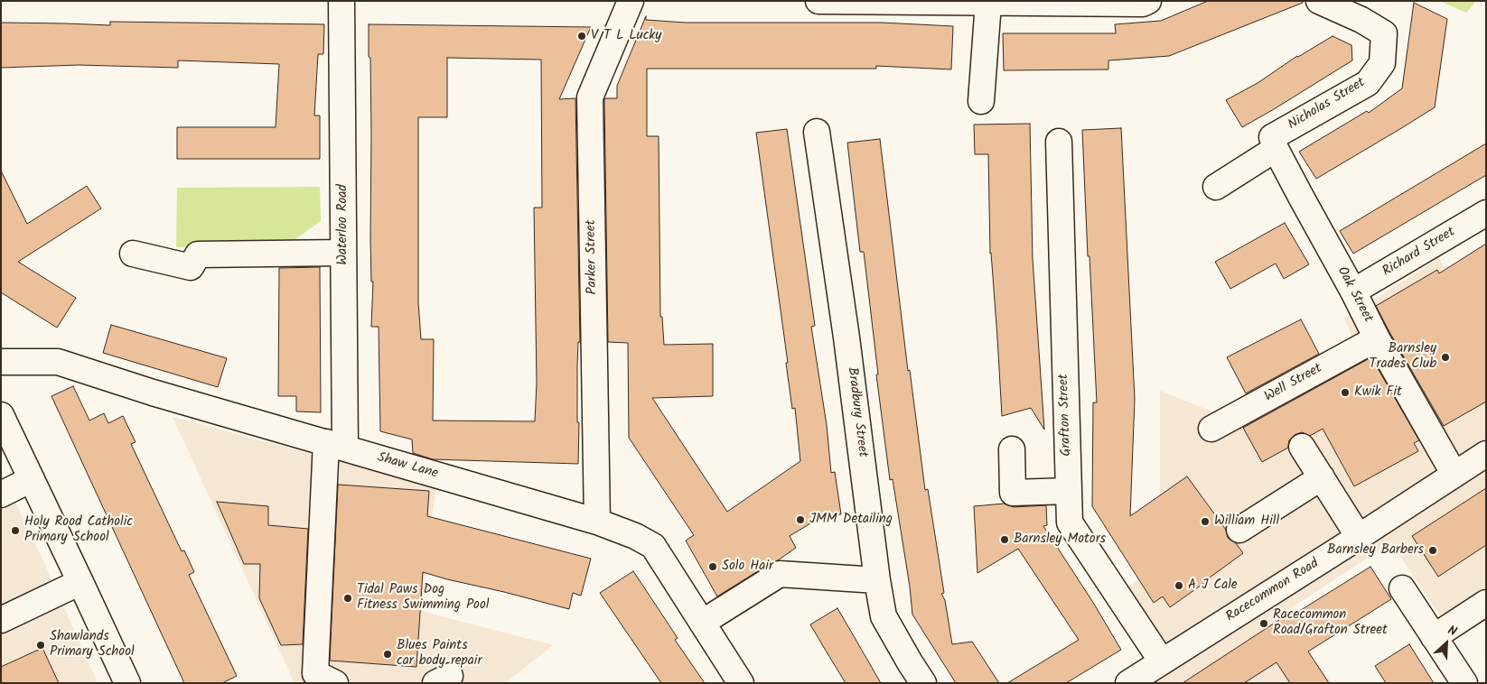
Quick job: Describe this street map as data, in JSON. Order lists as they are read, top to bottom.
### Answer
{
  "streets": {
    "street": [
      "Nicholas Street",
      "Waterloo Road",
      "Richard Street",
      "Parker Street",
      "Oak Street",
      "Well Street",
      "Bradbury Street",
      "Grafton Street",
      "Shaw Lane",
      "Racecommon Road"
    ]
  },
  "crossings": [
    ["Nicholas Street", "Oak Street"],
    ["Waterloo Road", "Shaw Lane"],
    ["Richard Street", "Oak Street"],
    ["Parker Street", "Shaw Lane"],
    ["Oak Street", "Well Street"],
    ["Oak Street", "Racecommon Road"],
    ["Grafton Street", "Racecommon Road"]
  ],
  "places": [
    "V T L Lucky",
    "Barnsley Trades Club",
    "Kwik Fit",
    "JMM Detailing",
    "William Hill",
    "Holy Rood Catholic Primary School",
    "Barnsley Motors",
    "Barnsley Barbers",
    "Solo Hair",
    "A J Cale",
    "Tidal Paws Dog Fitness Swimming Pool",
    "Racecommon Road/Grafton Street",
    "Shawlands Primary School",
    "Blues Paints car body repair"
  ],
  "north": "top right"
}
